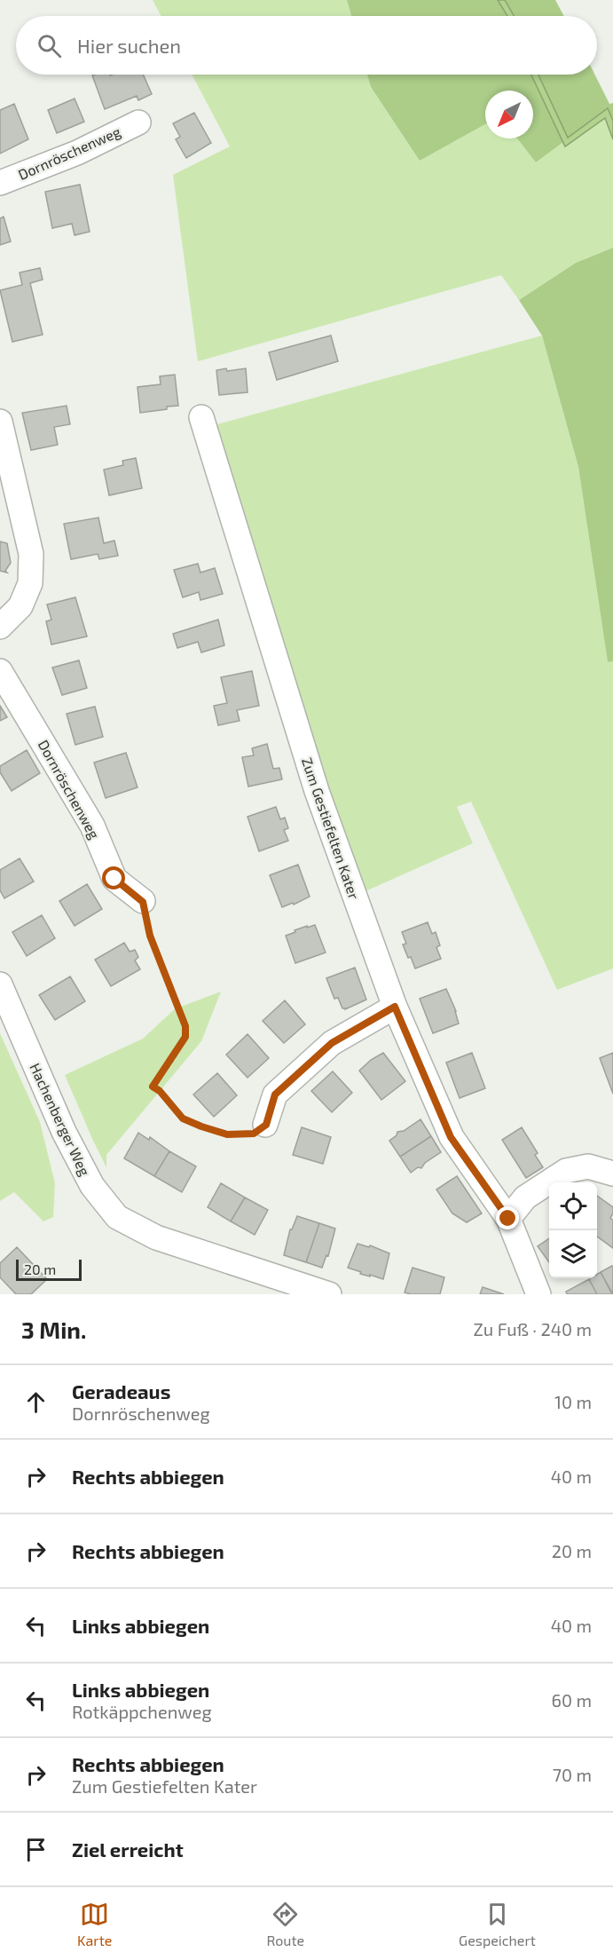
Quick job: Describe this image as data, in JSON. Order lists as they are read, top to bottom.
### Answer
{
  "streets": {
    "street": ["Dornröschenweg", "Zum Gestiefelten Kater", "Hachenberger Weg"]
  },
  "scale_bar": "20 m",
  "north": "bottom left",
  "page": {
    "search": "Hier suchen",
    "scale": "20 m",
    "heading": ["3 Min.", "Zu Fuß · 240 m"],
    "list": [
      ["Geradeaus", "Dornröschenweg", "10 m"],
      ["Rechts abbiegen", "40 m"],
      ["Rechts abbiegen", "20 m"],
      ["Links abbiegen", "40 m"],
      ["Links abbiegen", "Rotkäppchenweg", "60 m"],
      ["Rechts abbiegen", "Zum Gestiefelten Kater", "70 m"],
      "Ziel erreicht"
    ],
    "nav": ["Karte", "Route", "Gespeichert"]
  }
}
